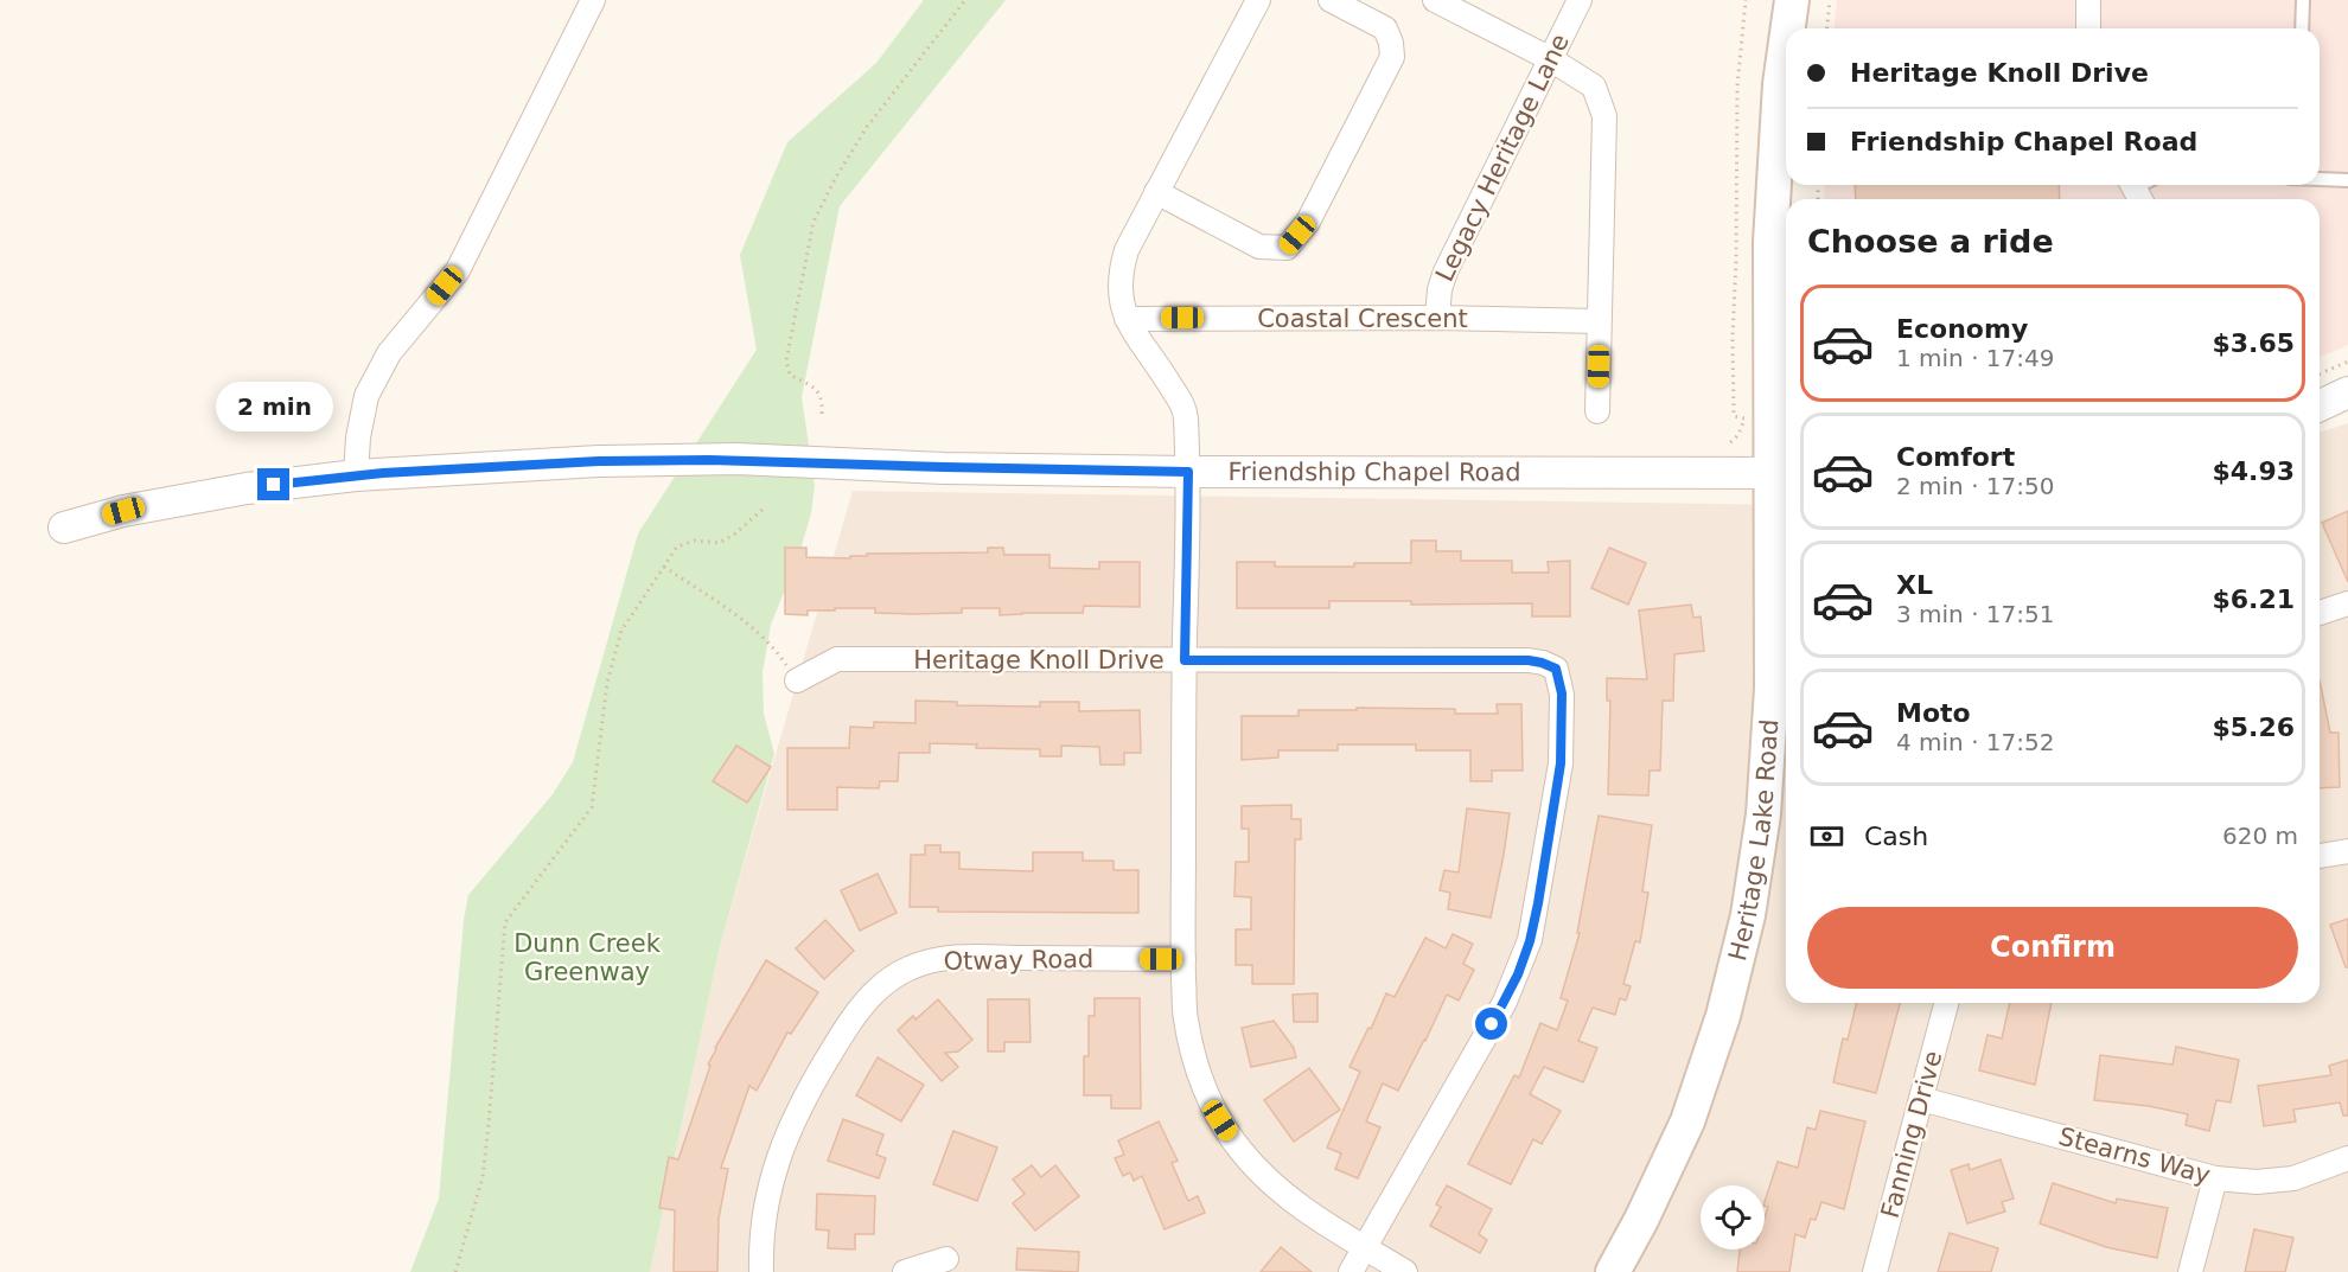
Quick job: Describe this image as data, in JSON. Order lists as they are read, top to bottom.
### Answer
{
  "streets": {
    "main road": ["Heritage Lake Road"],
    "street": [
      "Legacy Heritage Lane",
      "Coastal Crescent",
      "Friendship Chapel Road",
      "Heritage Knoll Drive",
      "Otway Road",
      "Fanning Drive",
      "Stearns Way"
    ]
  },
  "crossings": [
    ["Legacy Heritage Lane", "Coastal Crescent"],
    ["Friendship Chapel Road", "Heritage Lake Road"],
    ["Fanning Drive", "Stearns Way"]
  ],
  "parks": ["Dunn Creek Greenway"],
  "page": {
    "banner": ["Heritage Knoll Drive", "Friendship Chapel Road"],
    "heading": "Choose a ride",
    "list": [
      {
        "name": "Economy",
        "note": "1 min · 17:49",
        "value": "$3.65"
      },
      {
        "name": "Comfort",
        "note": "2 min · 17:50",
        "value": "$4.93"
      },
      {
        "name": "XL",
        "note": "3 min · 17:51",
        "value": "$6.21"
      },
      {
        "name": "Moto",
        "note": "4 min · 17:52",
        "value": "$5.26"
      }
    ],
    "bubble": "2 min",
    "pay": ["Cash", "620 m"],
    "buttons": "Confirm"
  }
}
